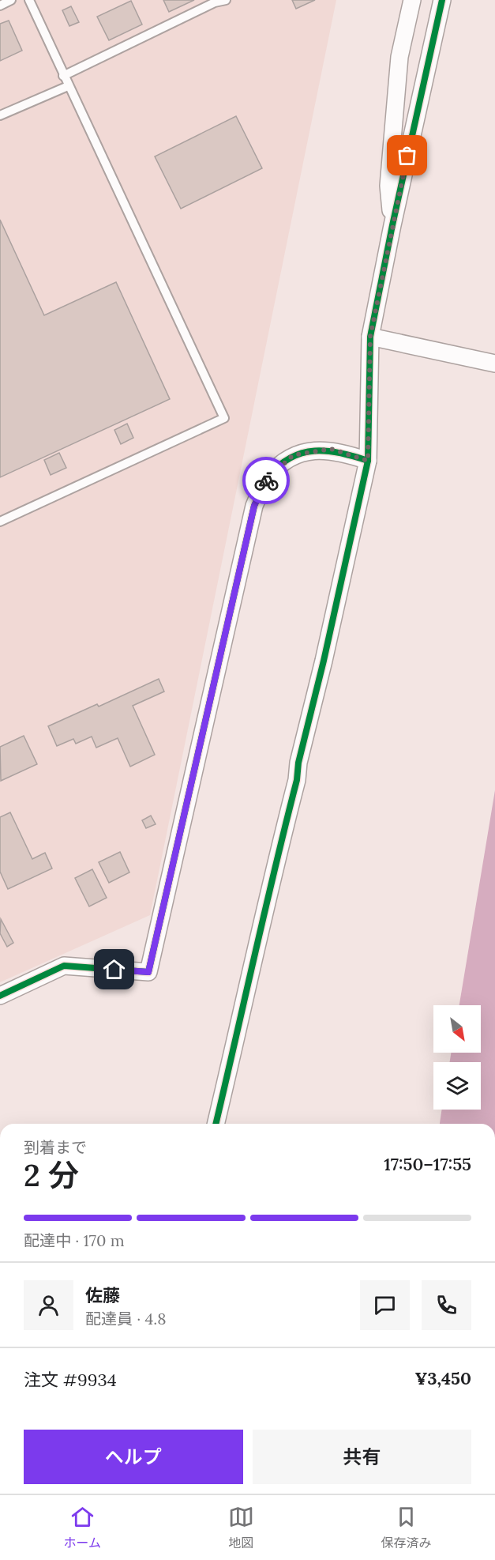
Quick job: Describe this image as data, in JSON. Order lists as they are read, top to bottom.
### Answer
{
  "north": "bottom right",
  "page": {
    "heading": ["2 分", "到着まで", "17:50–17:55"],
    "panel": [
      "佐藤",
      "配達員 · 4.8",
      "注文 #9934",
      "¥3,450"
    ],
    "bar": "配達中 · 170 m",
    "buttons": ["ヘルプ", "共有"],
    "tabs": ["ホーム", "地図", "保存済み"]
  }
}
